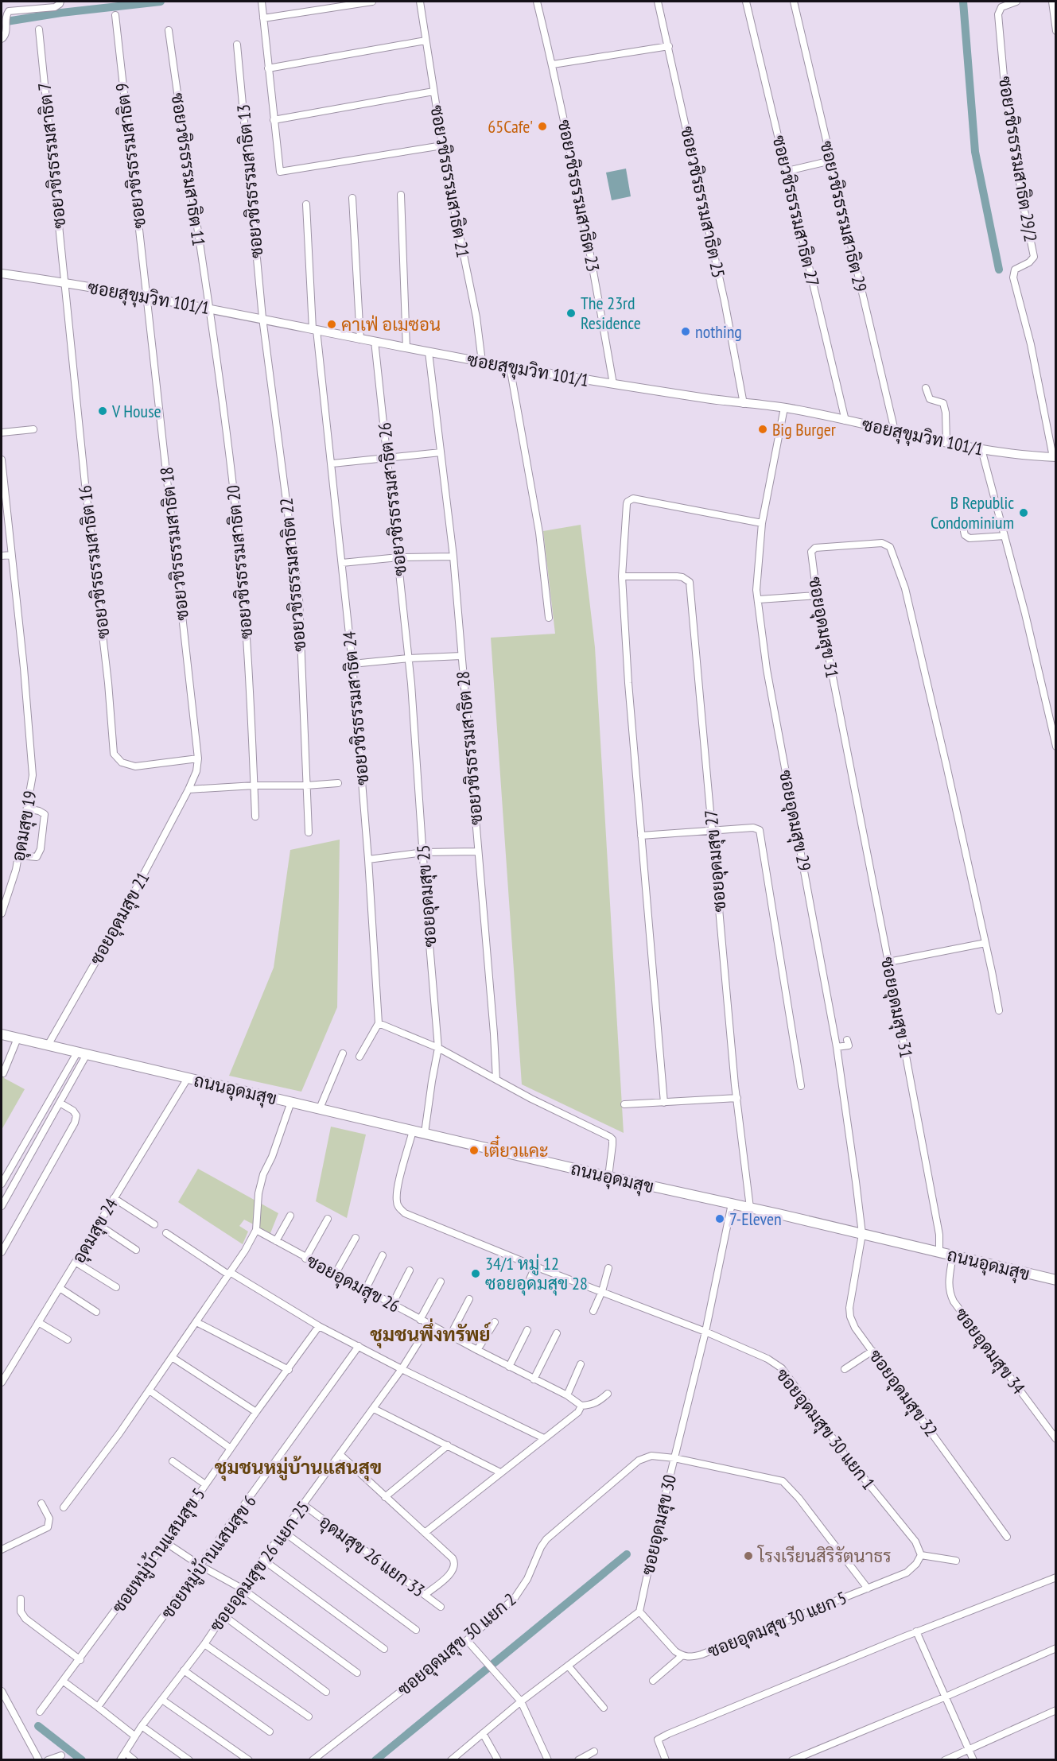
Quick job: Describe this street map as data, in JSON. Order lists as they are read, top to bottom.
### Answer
{
  "streets": {
    "main road": ["ถนนอุดมสุข"],
    "street": [
      "ซอยวชิรธรรมสาธิต 7",
      "ซอยวชิรธรรมสาธิต 9",
      "ซอยวชิรธรรมสาธิต 29/2",
      "ซอยวชิรธรรมสาธิต 11",
      "ซอยวชิรธรรมสาธิต 13",
      "ซอยวชิรธรรมสาธิต 21",
      "ซอยวชิรธรรมสาธิต 23",
      "ซอยวชิรธรรมสาธิต 25",
      "ซอยวชิรธรรมสาธิต 27",
      "ซอยวชิรธรรมสาธิต 29",
      "ซอยสุขุมวิท 101/1",
      "ซอยวชิรธรรมสาธิต 26",
      "ซอยวชิรธรรมสาธิต 18",
      "ซอยวชิรธรรมสาธิต 16",
      "ซอยวชิรธรรมสาธิต 20",
      "ซอยวชิรธรรมสาธิต 22",
      "ซอยอุดมสุข 31",
      "ซอยวชิรธรรมสาธิต 24",
      "ซอยวชิรธรรมสาธิต 28",
      "ซอยอุดมสุข 29",
      "อุดมสุข 19",
      "ซอยอุดมสุข 27",
      "ซอยอุดมสุข 25",
      "ซอยอุดมสุข 21",
      "อุดมสุข 24",
      "ซอยอุดมสุข 26",
      "ซอยอุดมสุข 34",
      "ซอยอุดมสุข 32",
      "ซอยอุดมสุข 30 แยก 1",
      "ซอยอุดมสุข 30",
      "ซอยหมู่บ้านแสนสุข 5",
      "อุดมสุข 26 แยก 33",
      "ซอยหมู่บ้านแสนสุข 6",
      "ซอยอุดมสุข 26 แยก 25",
      "ซอยอุดมสุข 30 แยก 5",
      "ซอยอุดมสุข 30 แยก 2"
    ]
  },
  "crossings": [
    ["ซอยวชิรธรรมสาธิต 7", "ซอยสุขุมวิท 101/1"],
    ["ซอยวชิรธรรมสาธิต 7", "ซอยวชิรธรรมสาธิต 16"],
    ["ซอยวชิรธรรมสาธิต 9", "ซอยสุขุมวิท 101/1"],
    ["ซอยวชิรธรรมสาธิต 9", "ซอยวชิรธรรมสาธิต 18"],
    ["ซอยวชิรธรรมสาธิต 29/2", "ซอยสุขุมวิท 101/1"],
    ["ซอยวชิรธรรมสาธิต 11", "ซอยสุขุมวิท 101/1"],
    ["ซอยวชิรธรรมสาธิต 11", "ซอยวชิรธรรมสาธิต 20"],
    ["ซอยวชิรธรรมสาธิต 13", "ซอยสุขุมวิท 101/1"],
    ["ซอยวชิรธรรมสาธิต 13", "ซอยวชิรธรรมสาธิต 22"],
    ["ซอยวชิรธรรมสาธิต 21", "ซอยสุขุมวิท 101/1"],
    ["ซอยวชิรธรรมสาธิต 23", "ซอยสุขุมวิท 101/1"],
    ["ซอยวชิรธรรมสาธิต 25", "ซอยสุขุมวิท 101/1"],
    ["ซอยวชิรธรรมสาธิต 27", "ซอยสุขุมวิท 101/1"],
    ["ซอยวชิรธรรมสาธิต 29", "ซอยสุขุมวิท 101/1"],
    ["ซอยสุขุมวิท 101/1", "ซอยวชิรธรรมสาธิต 26"],
    ["ซอยสุขุมวิท 101/1", "ซอยวชิรธรรมสาธิต 18"],
    ["ซอยสุขุมวิท 101/1", "ซอยวชิรธรรมสาธิต 16"],
    ["ซอยสุขุมวิท 101/1", "ซอยวชิรธรรมสาธิต 20"],
    ["ซอยสุขุมวิท 101/1", "ซอยวชิรธรรมสาธิต 22"],
    ["ซอยสุขุมวิท 101/1", "ซอยวชิรธรรมสาธิต 24"],
    ["ซอยสุขุมวิท 101/1", "ซอยวชิรธรรมสาธิต 28"],
    ["ซอยสุขุมวิท 101/1", "ซอยอุดมสุข 29"],
    ["ซอยวชิรธรรมสาธิต 26", "ซอยอุดมสุข 25"],
    ["ซอยวชิรธรรมสาธิต 18", "ซอยวชิรธรรมสาธิต 16"],
    ["ซอยวชิรธรรมสาธิต 18", "ซอยอุดมสุข 21"],
    ["ซอยอุดมสุข 31", "ถนนอุดมสุข"],
    ["ซอยอุดมสุข 29", "ถนนอุดมสุข"],
    ["ซอยอุดมสุข 29", "ซอยอุดมสุข 32"],
    ["ซอยอุดมสุข 27", "ถนนอุดมสุข"],
    ["ซอยอุดมสุข 25", "ถนนอุดมสุข"],
    ["ซอยอุดมสุข 21", "ถนนอุดมสุข"],
    ["ถนนอุดมสุข", "อุดมสุข 24"],
    ["ถนนอุดมสุข", "ซอยอุดมสุข 34"],
    ["ถนนอุดมสุข", "ซอยอุดมสุข 32"],
    ["ถนนอุดมสุข", "ซอยอุดมสุข 30 แยก 1"],
    ["ถนนอุดมสุข", "ซอยอุดมสุข 30"],
    ["ซอยอุดมสุข 26", "ซอยอุดมสุข 26 แยก 25"],
    ["ซอยอุดมสุข 30 แยก 1", "ซอยอุดมสุข 30"],
    ["ซอยอุดมสุข 30 แยก 1", "ซอยอุดมสุข 30 แยก 5"],
    ["ซอยอุดมสุข 30", "ซอยอุดมสุข 30 แยก 5"],
    ["ซอยอุดมสุข 30", "ซอยอุดมสุข 30 แยก 2"],
    ["อุดมสุข 26 แยก 33", "ซอยอุดมสุข 26 แยก 25"],
    ["ซอยอุดมสุข 30 แยก 5", "ซอยอุดมสุข 30 แยก 2"]
  ],
  "districts": ["ชุมชนพึ่งทรัพย์", "ชุมชนหมู่บ้านแสนสุข"],
  "places": [
    "65Cafe'",
    "The 23rd Residence",
    "คาเฟ่ อเมซอน",
    "nothing",
    "V House",
    "Big Burger",
    "B Republic Condominium",
    "เตี๋ยวแคะ",
    "7-Eleven",
    "34/1 หมู่ 12 ซอยอุดมสุข 28",
    "โรงเรียนสิริรัตนาธร"
  ]
}
